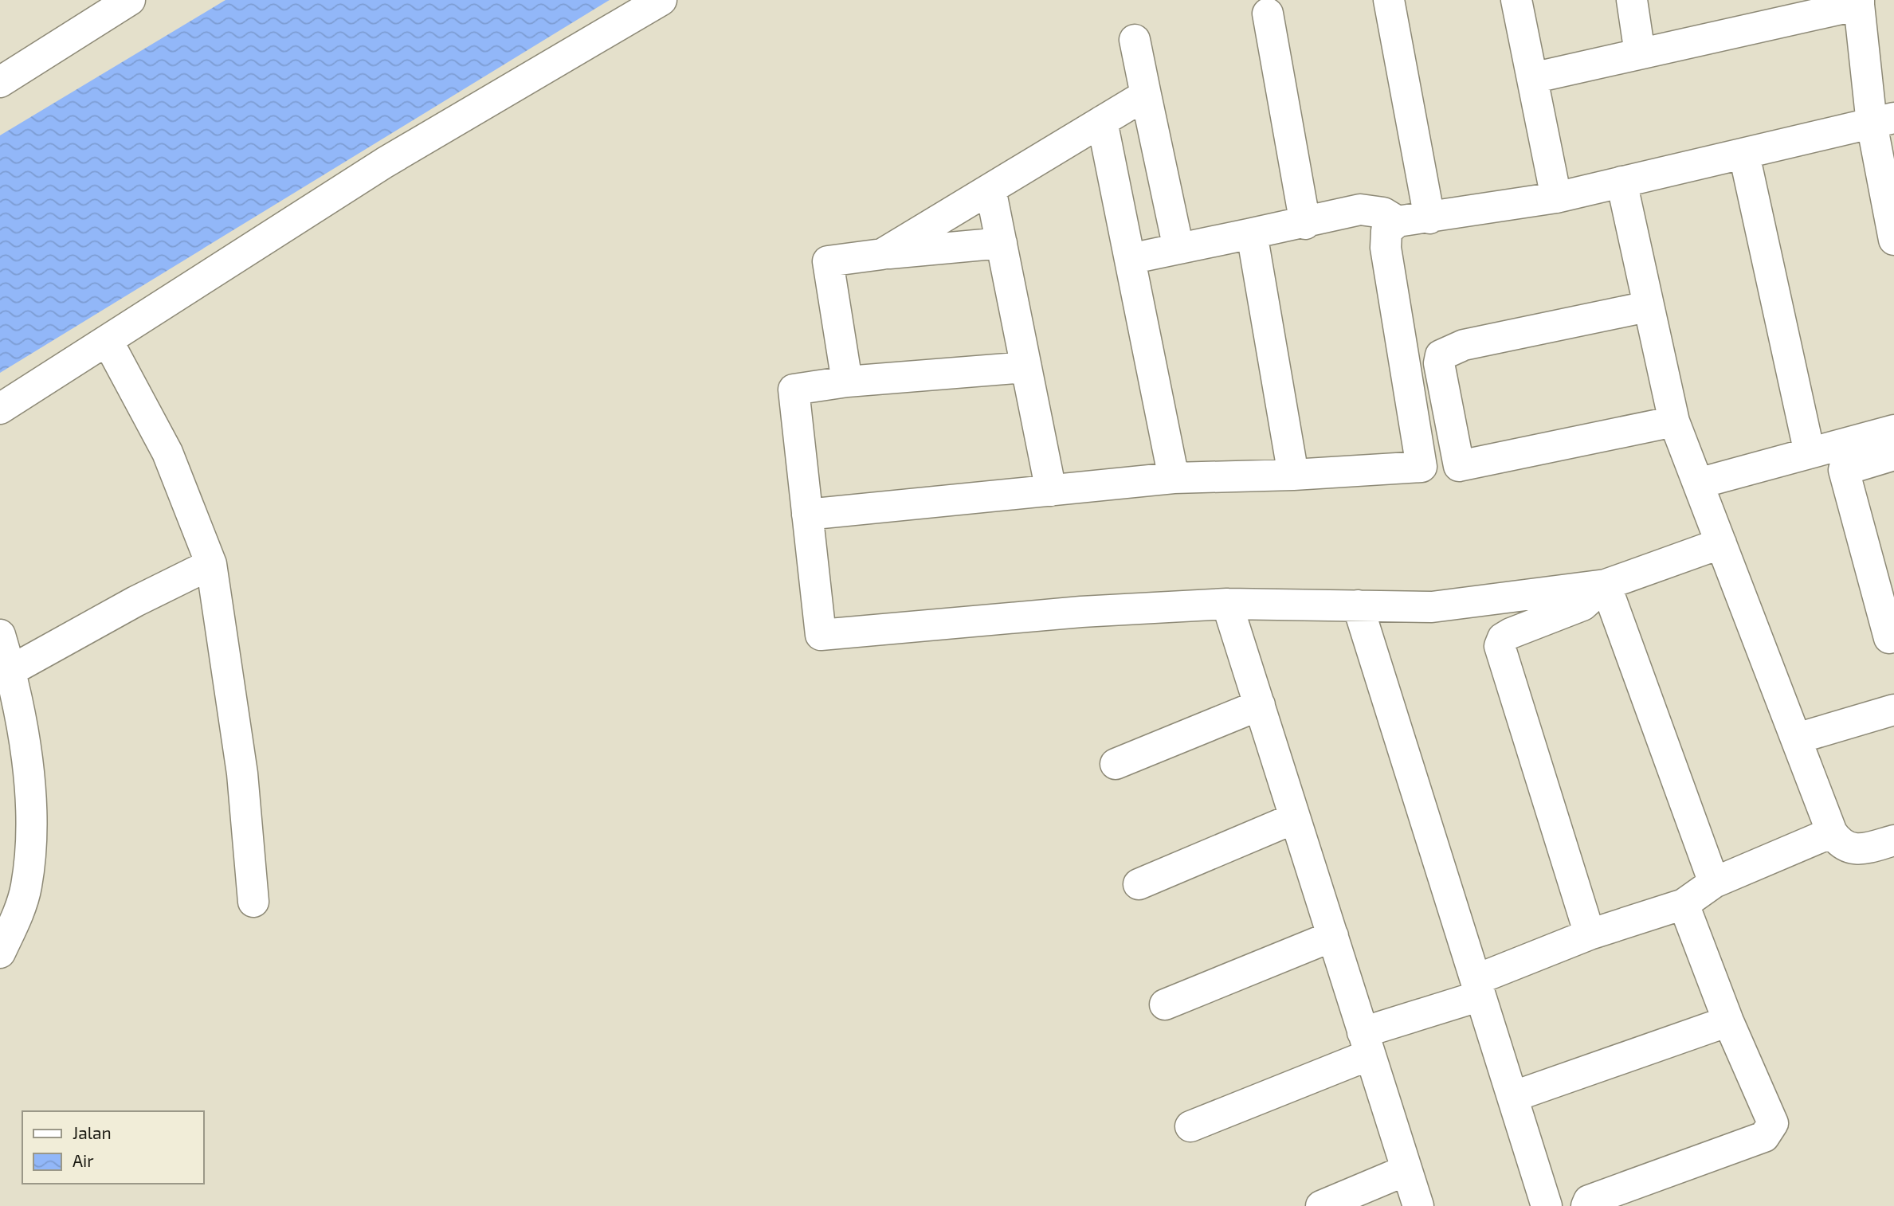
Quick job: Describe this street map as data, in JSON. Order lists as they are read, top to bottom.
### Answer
{
  "legend": ["Jalan", "Air"]
}
